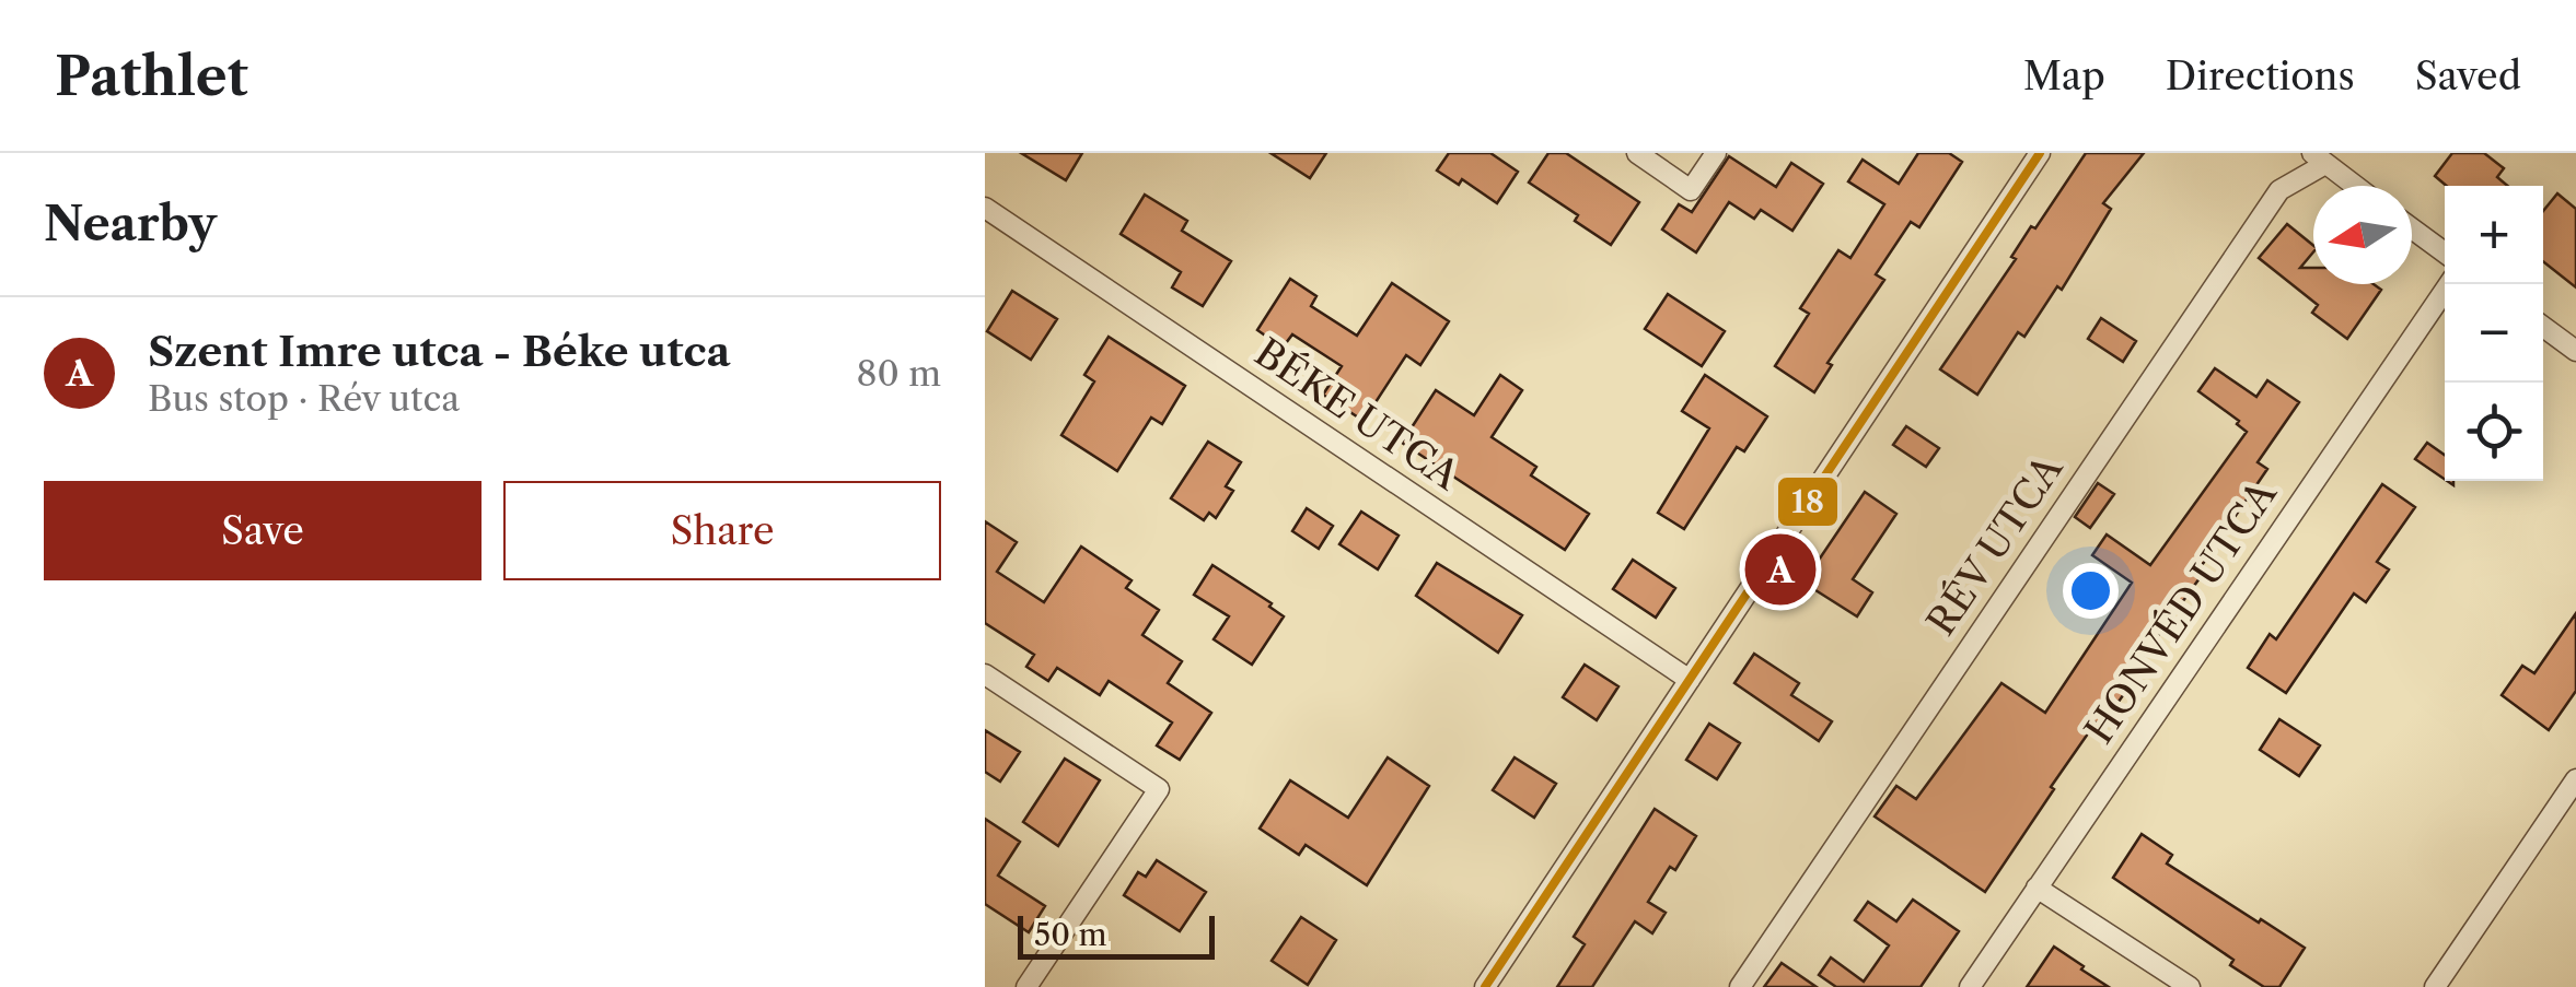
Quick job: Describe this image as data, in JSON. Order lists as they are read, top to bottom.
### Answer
{
  "streets": {
    "street": ["BÉKE UTCA", "RÉV UTCA", "HONVÉD UTCA"]
  },
  "lines": ["transit line 18"],
  "scale_bar": "50 m",
  "north": "left",
  "page": {
    "header": "Pathlet",
    "nav": ["Map", "Directions", "Saved"],
    "heading": "Nearby",
    "map_buttons": ["+", "−"],
    "list": [
      {
        "mark": "A",
        "name": "Szent Imre utca - Béke utca",
        "note": "Bus stop · Rév utca",
        "value": "80 m"
      }
    ],
    "buttons": ["Save", "Share"],
    "pins": "A",
    "scale": "50 m"
  }
}
